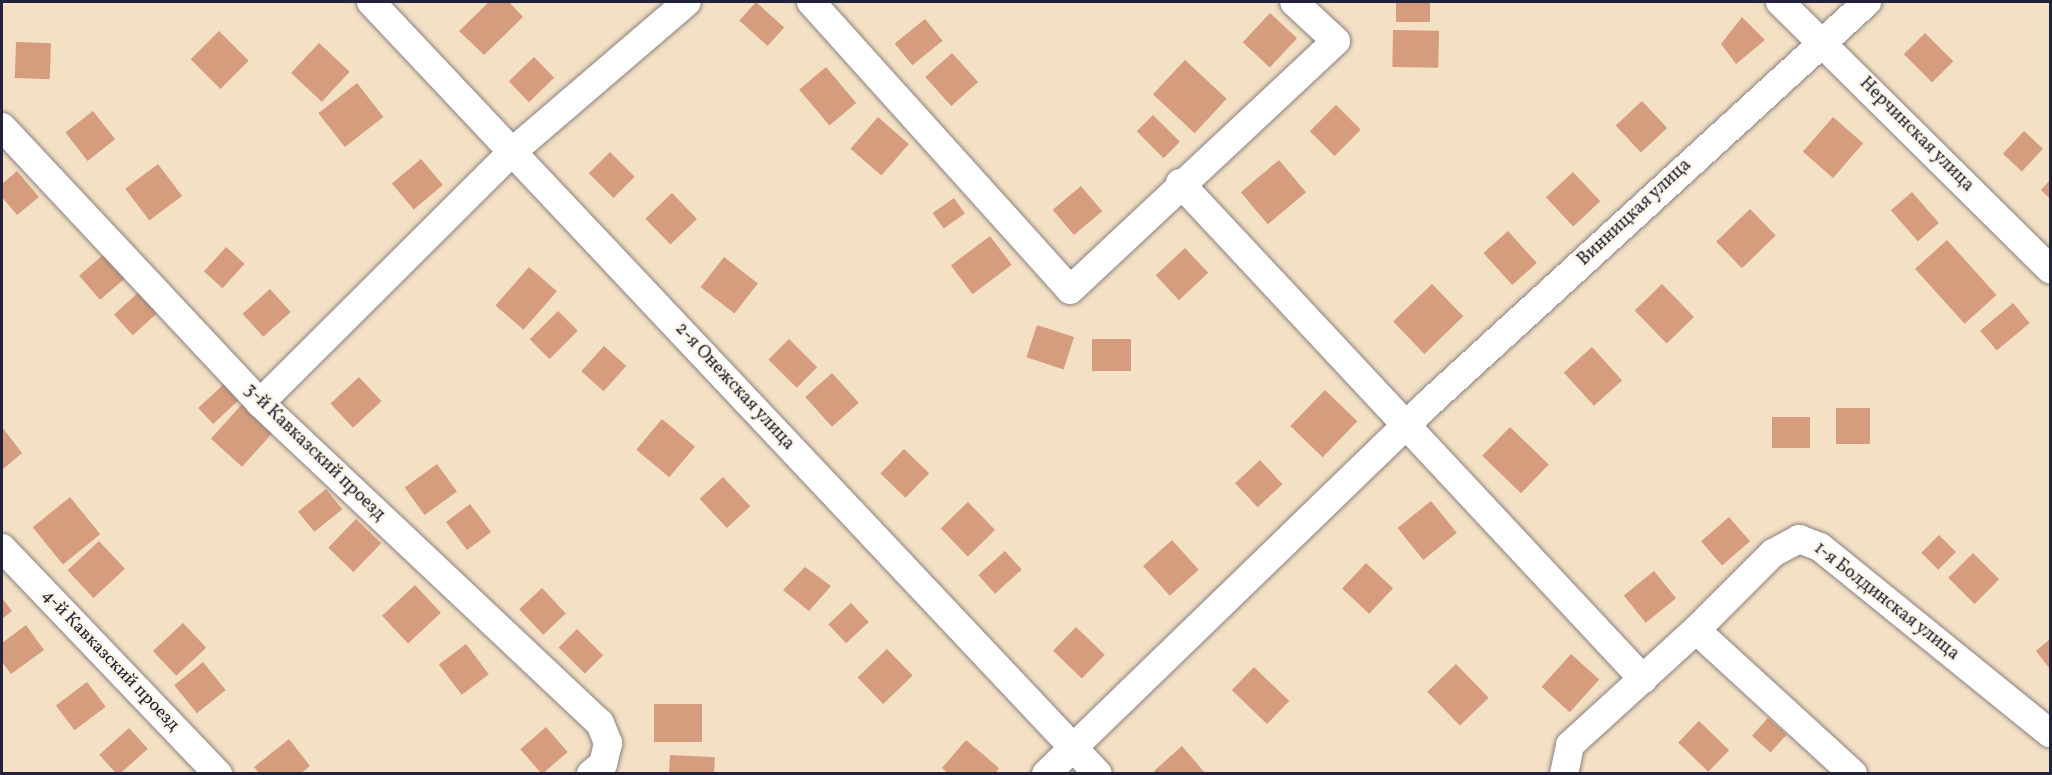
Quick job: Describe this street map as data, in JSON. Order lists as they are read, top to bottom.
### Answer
{
  "streets": {
    "street": [
      "Нерчинская улица",
      "Винницкая улица",
      "2-я Онежская улица",
      "3-й Кавказский проезд",
      "1-я Болдинская улица",
      "4-й Кавказский проезд"
    ]
  },
  "crossings": [
    ["Нерчинская улица", "Винницкая улица"],
    ["Винницкая улица", "2-я Онежская улица"]
  ]
}
